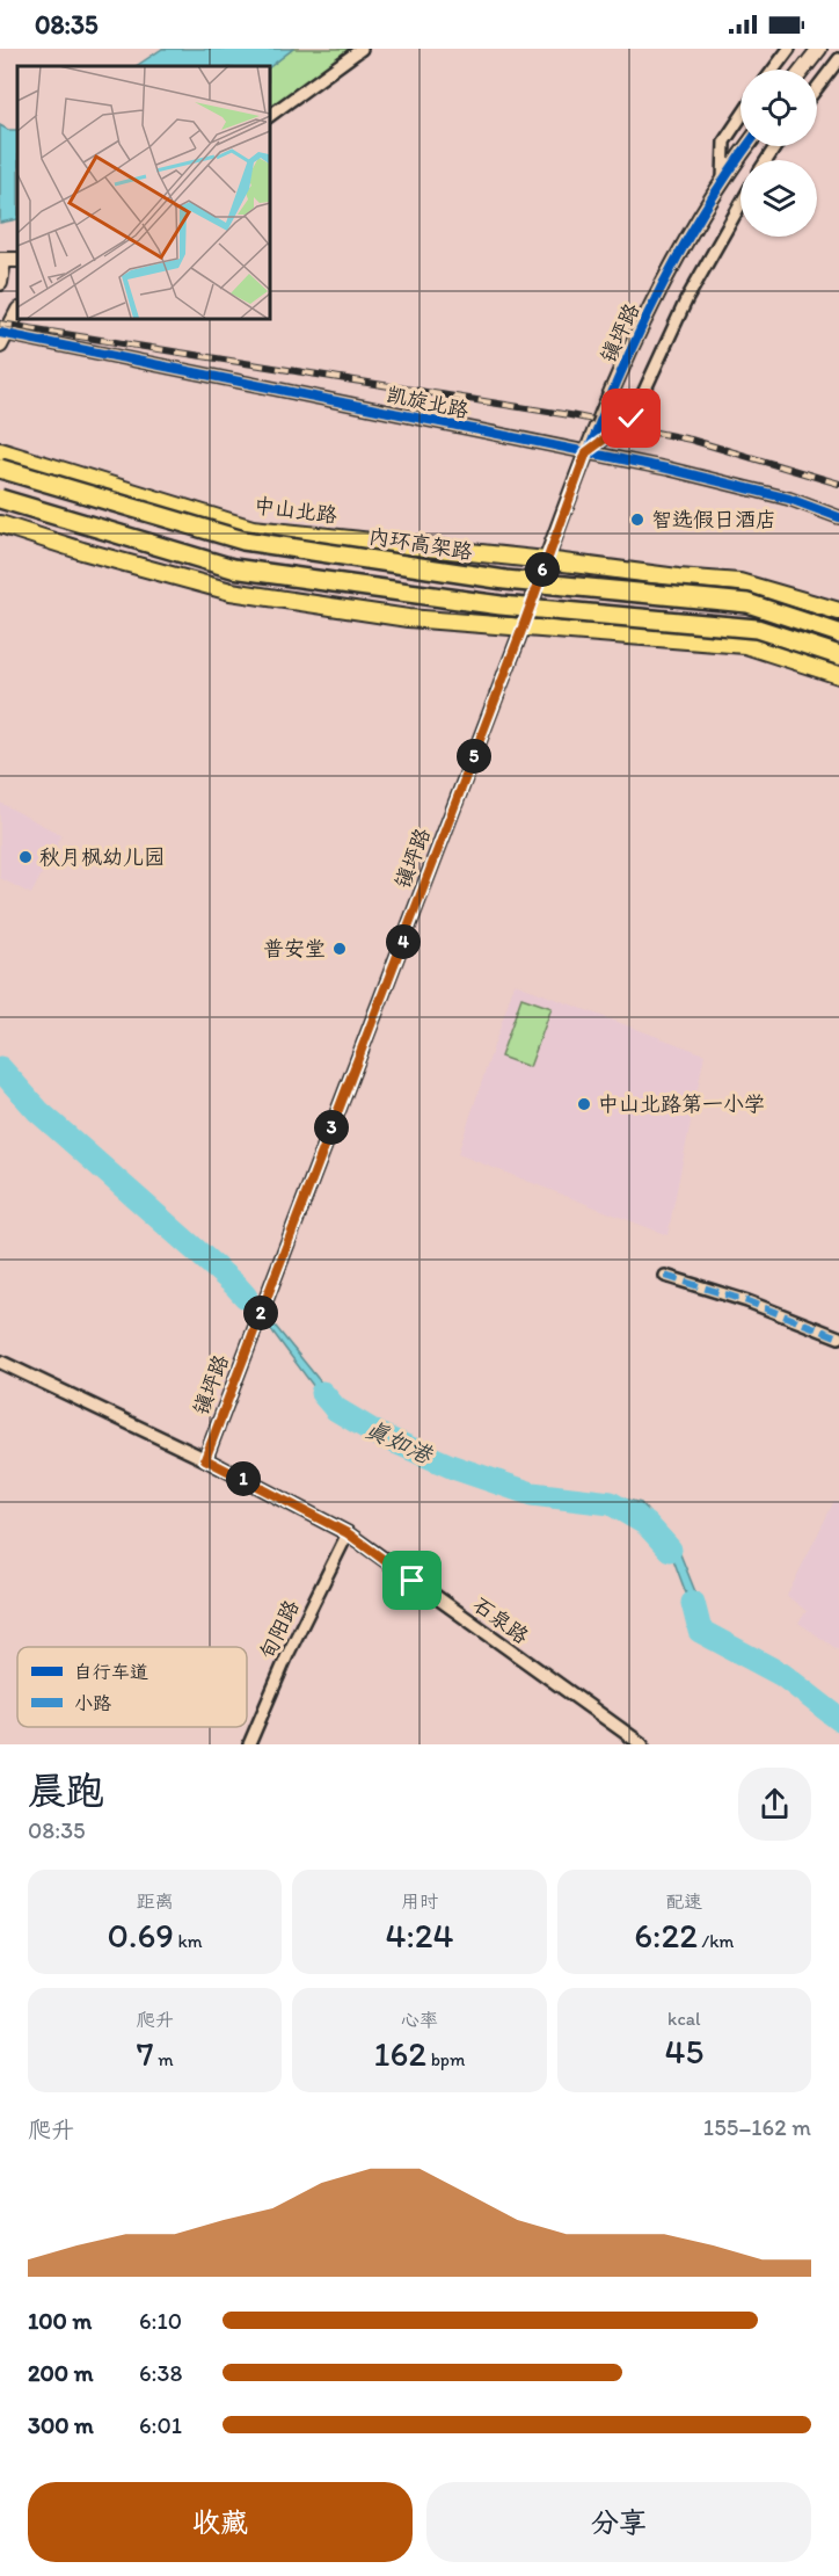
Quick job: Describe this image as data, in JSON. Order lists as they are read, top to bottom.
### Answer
{
  "streets": {
    "highway": ["内环高架路"],
    "main road": ["镇坪路", "中山北路"],
    "street": ["凯旋北路", "石泉路", "旬阳路"]
  },
  "crossings": [
    ["镇坪路", "凯旋北路"],
    ["镇坪路", "中山北路"],
    ["镇坪路", "石泉路"],
    ["石泉路", "旬阳路"]
  ],
  "water": ["真如港"],
  "places": [
    "智选假日酒店",
    "秋月枫幼儿园",
    "普安堂",
    "中山北路第一小学"
  ],
  "legend": ["自行车道", "小路"],
  "page": {
    "status": "08:35",
    "pins": [
      "6",
      "5",
      "4",
      "3",
      "2",
      "1"
    ],
    "heading": ["晨跑", "08:35"],
    "stats": [
      ["距离", "0.69 km"],
      ["用时", "4:24"],
      ["配速", "6:22 /km"],
      ["爬升", "7 m"],
      ["心率", "162 bpm"],
      ["kcal", "45"]
    ],
    "chart": ["爬升", "155–162 m"],
    "list": [
      {
        "name": "100 m",
        "note": "6:10"
      },
      {
        "name": "200 m",
        "note": "6:38"
      },
      {
        "name": "300 m",
        "note": "6:01"
      }
    ],
    "buttons": ["收藏", "分享"]
  }
}
